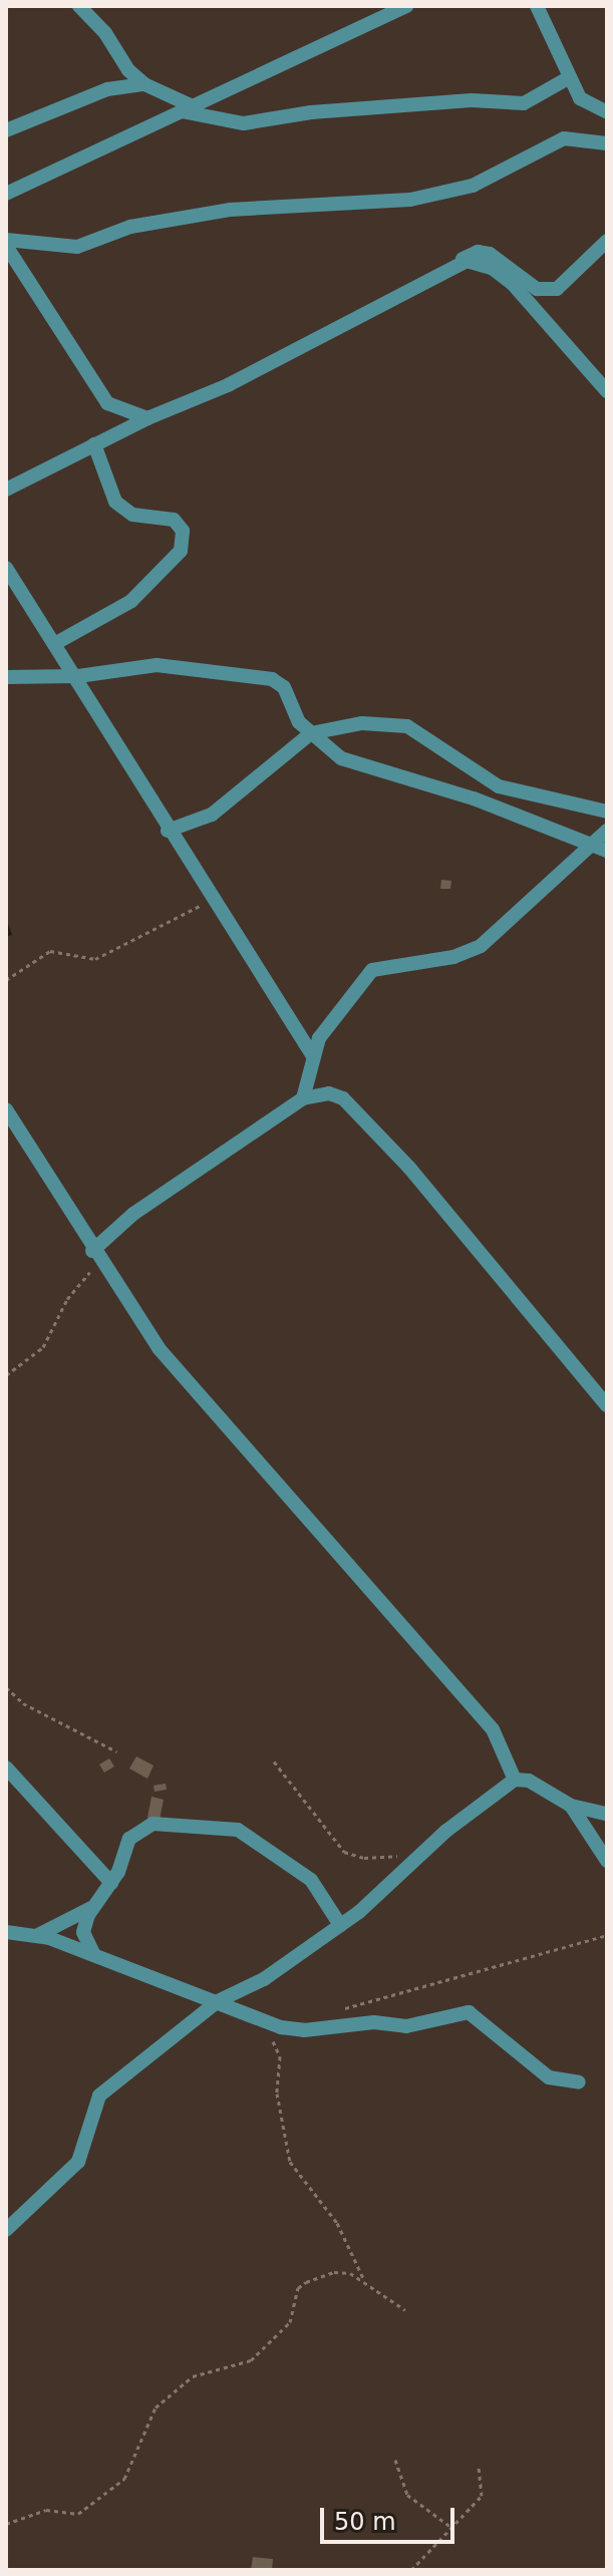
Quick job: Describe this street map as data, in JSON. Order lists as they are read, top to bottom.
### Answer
{
  "scale_bar": "50 m"
}
